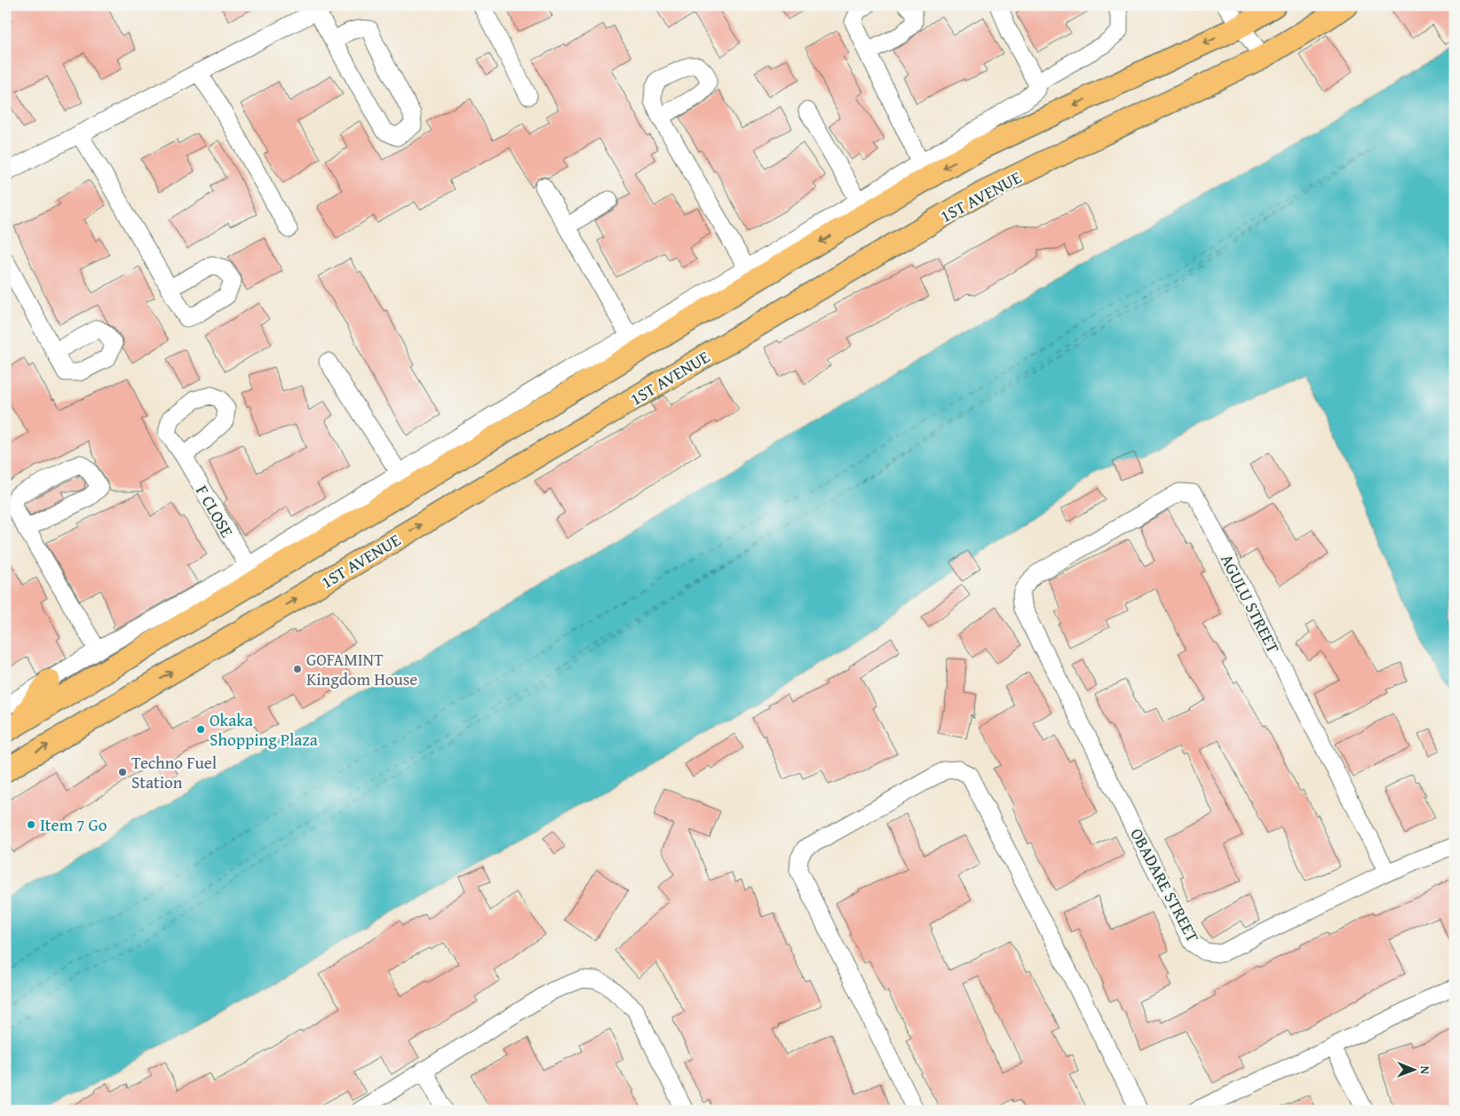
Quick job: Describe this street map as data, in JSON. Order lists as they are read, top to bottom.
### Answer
{
  "streets": {
    "main road": ["1ST AVENUE"],
    "street": ["F CLOSE", "AGULU STREET", "OBADARE STREET"]
  },
  "crossings": [
    ["AGULU STREET", "OBADARE STREET"]
  ],
  "places": [
    "GOFAMINT Kingdom House",
    "Okaka Shopping Plaza",
    "Techno Fuel Station",
    "Item 7 Go"
  ],
  "north": "right"
}
